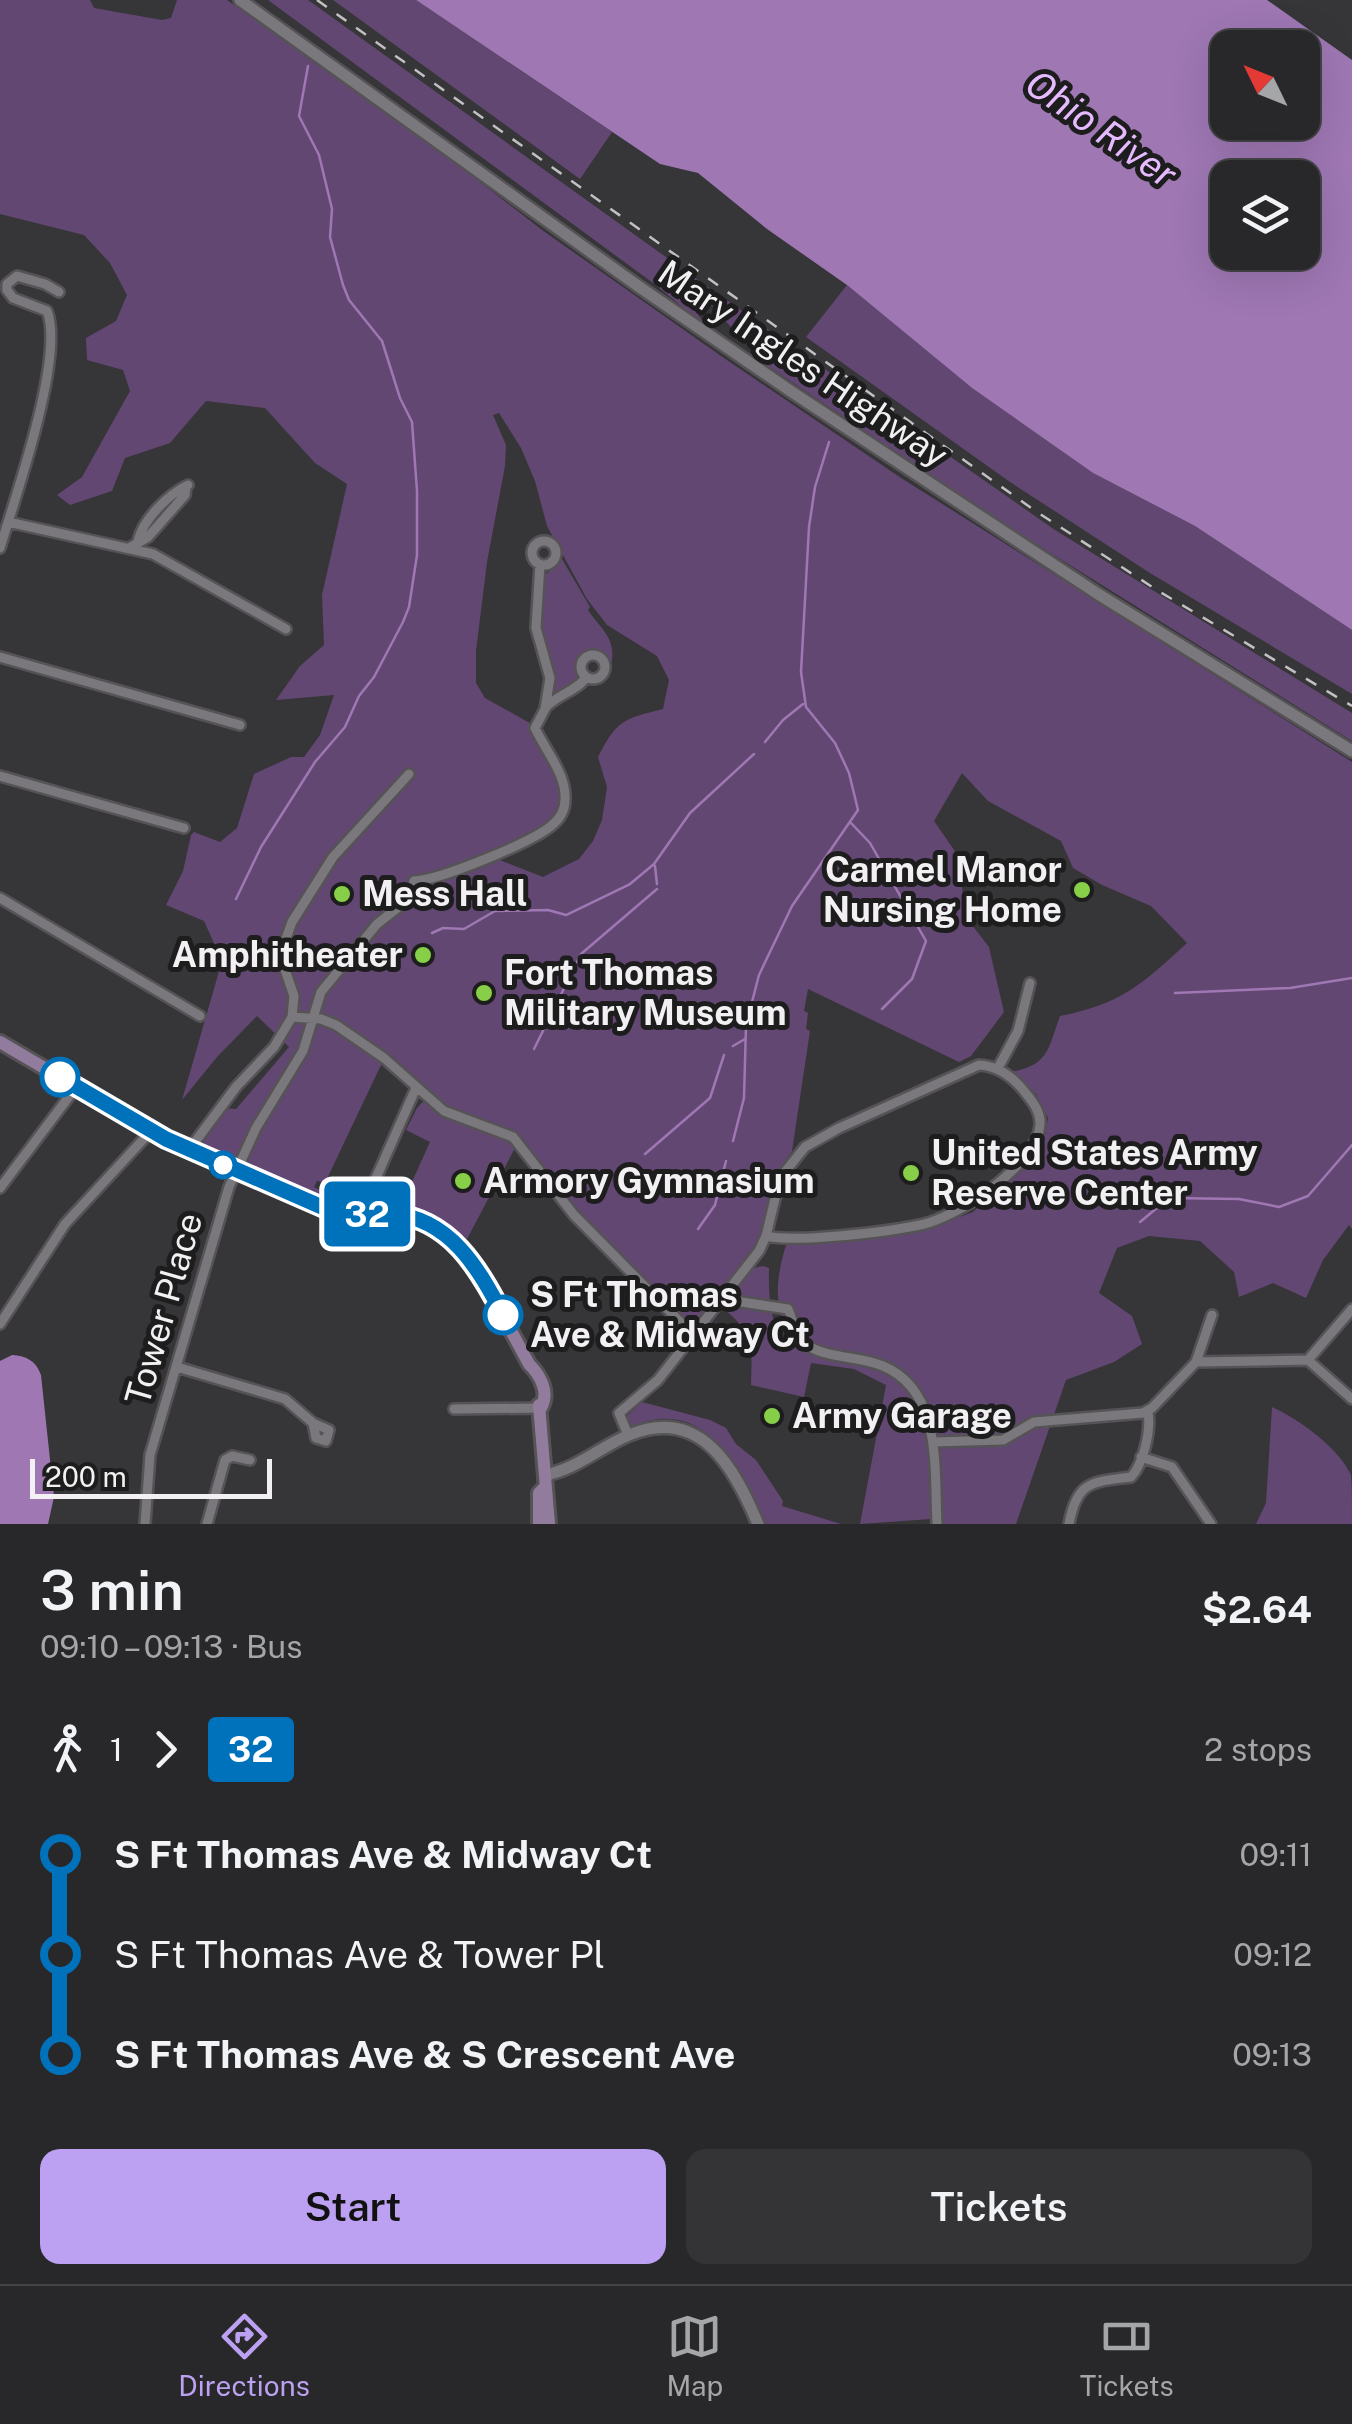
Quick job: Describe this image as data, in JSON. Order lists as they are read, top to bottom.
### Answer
{
  "streets": {
    "street": ["Mary Ingles Highway", "Tower Place"]
  },
  "water": ["Ohio River"],
  "places": [
    "Carmel Manor Nursing Home",
    "Mess Hall",
    "Amphitheater",
    "Fort Thomas Military Museum",
    "United States Army Reserve Center",
    "Armory Gymnasium",
    "S Ft Thomas Ave & Midway Ct",
    "Army Garage"
  ],
  "lines": ["bus line 32"],
  "scale_bar": "200 m",
  "north": "top left",
  "page": {
    "on_map": "32",
    "scale": "200 m",
    "heading": ["3 min", "09:10 – 09:13 · Bus", "$2.64"],
    "legs": ["1", "32", "2 stops"],
    "list": [
      {
        "name": "S Ft Thomas Ave & Midway Ct",
        "value": "09:11"
      },
      {
        "name": "S Ft Thomas Ave & Tower Pl",
        "value": "09:12"
      },
      {
        "name": "S Ft Thomas Ave & S Crescent Ave",
        "value": "09:13"
      }
    ],
    "buttons": ["Start", "Tickets"],
    "tabs": ["Directions", "Map", "Tickets"]
  }
}
